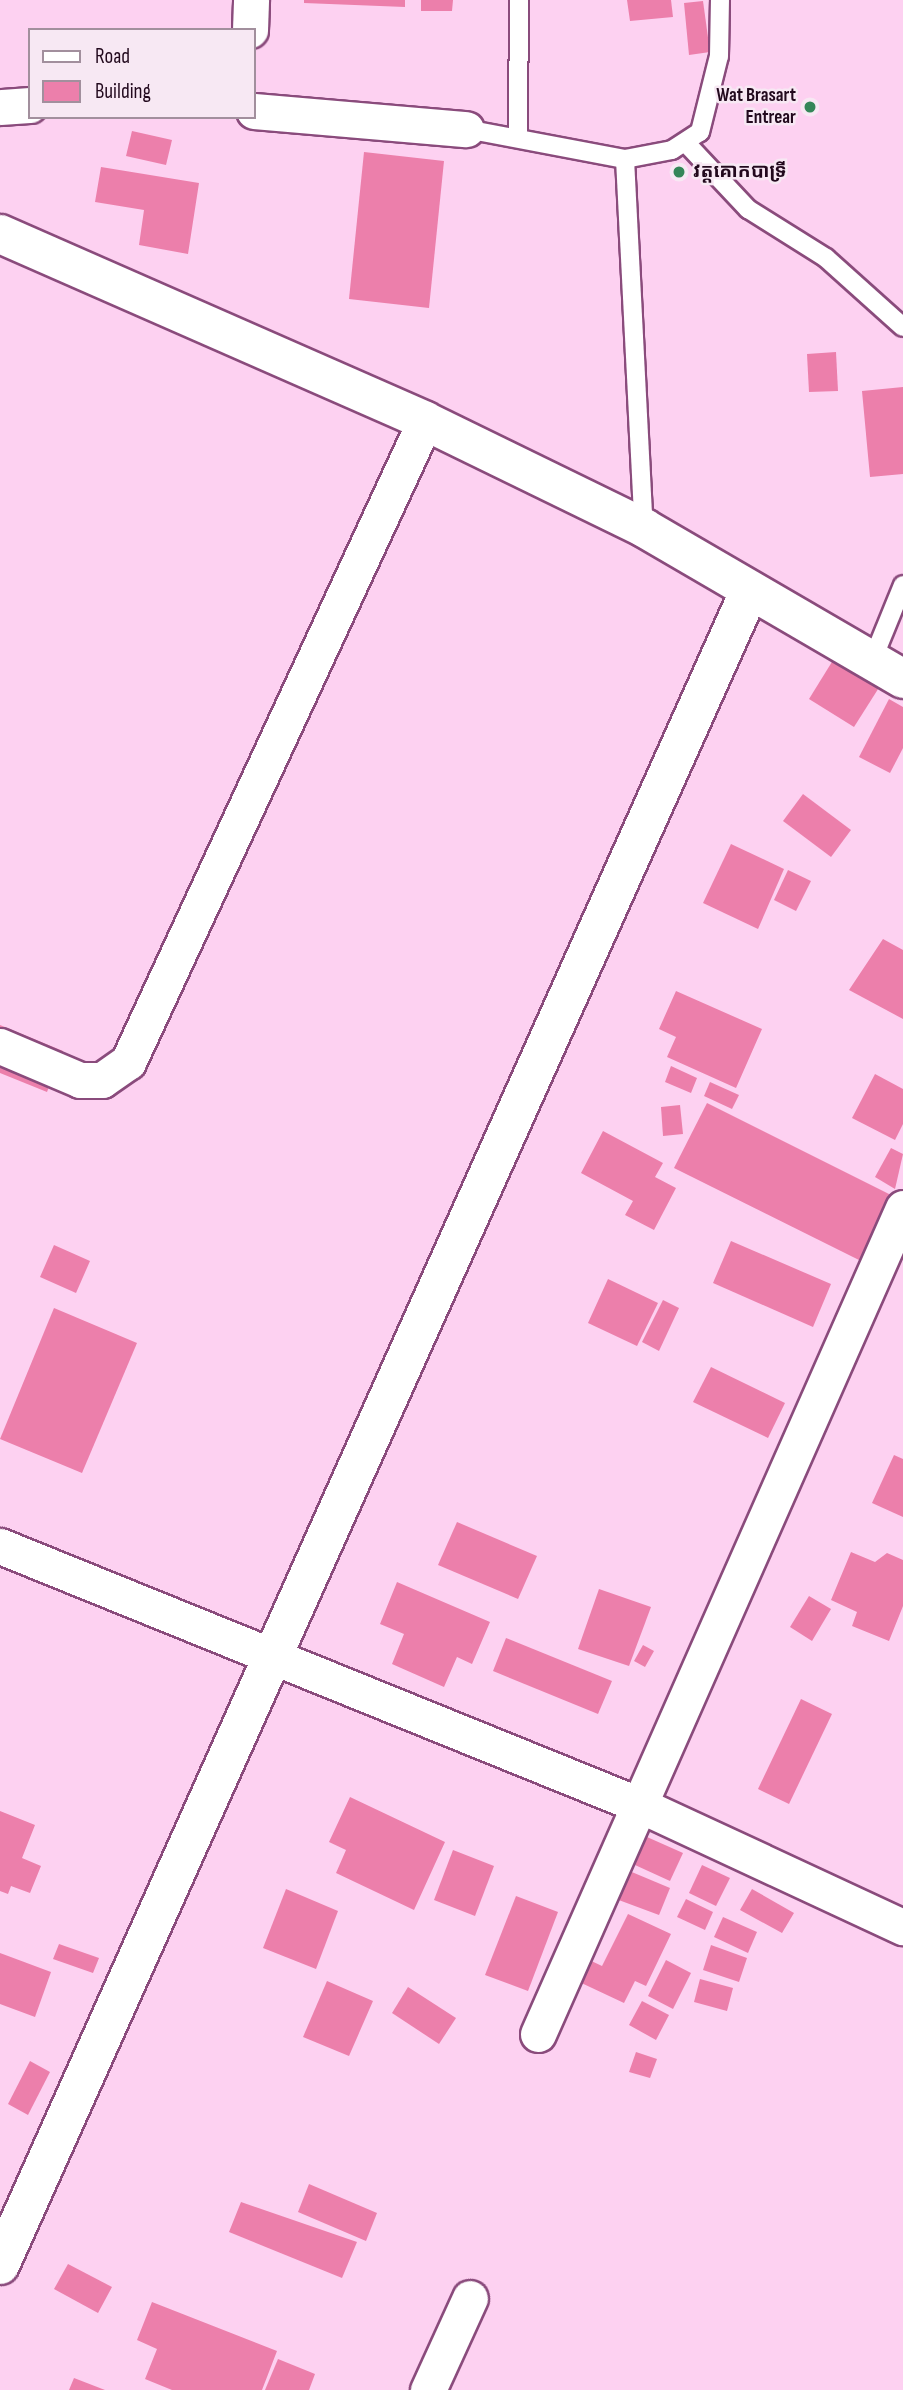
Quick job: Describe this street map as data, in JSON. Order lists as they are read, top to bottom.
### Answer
{
  "places": ["Wat Brasart Entrear", "វត្តគោកបាទ្រី"],
  "legend": ["Road", "Building"]
}
